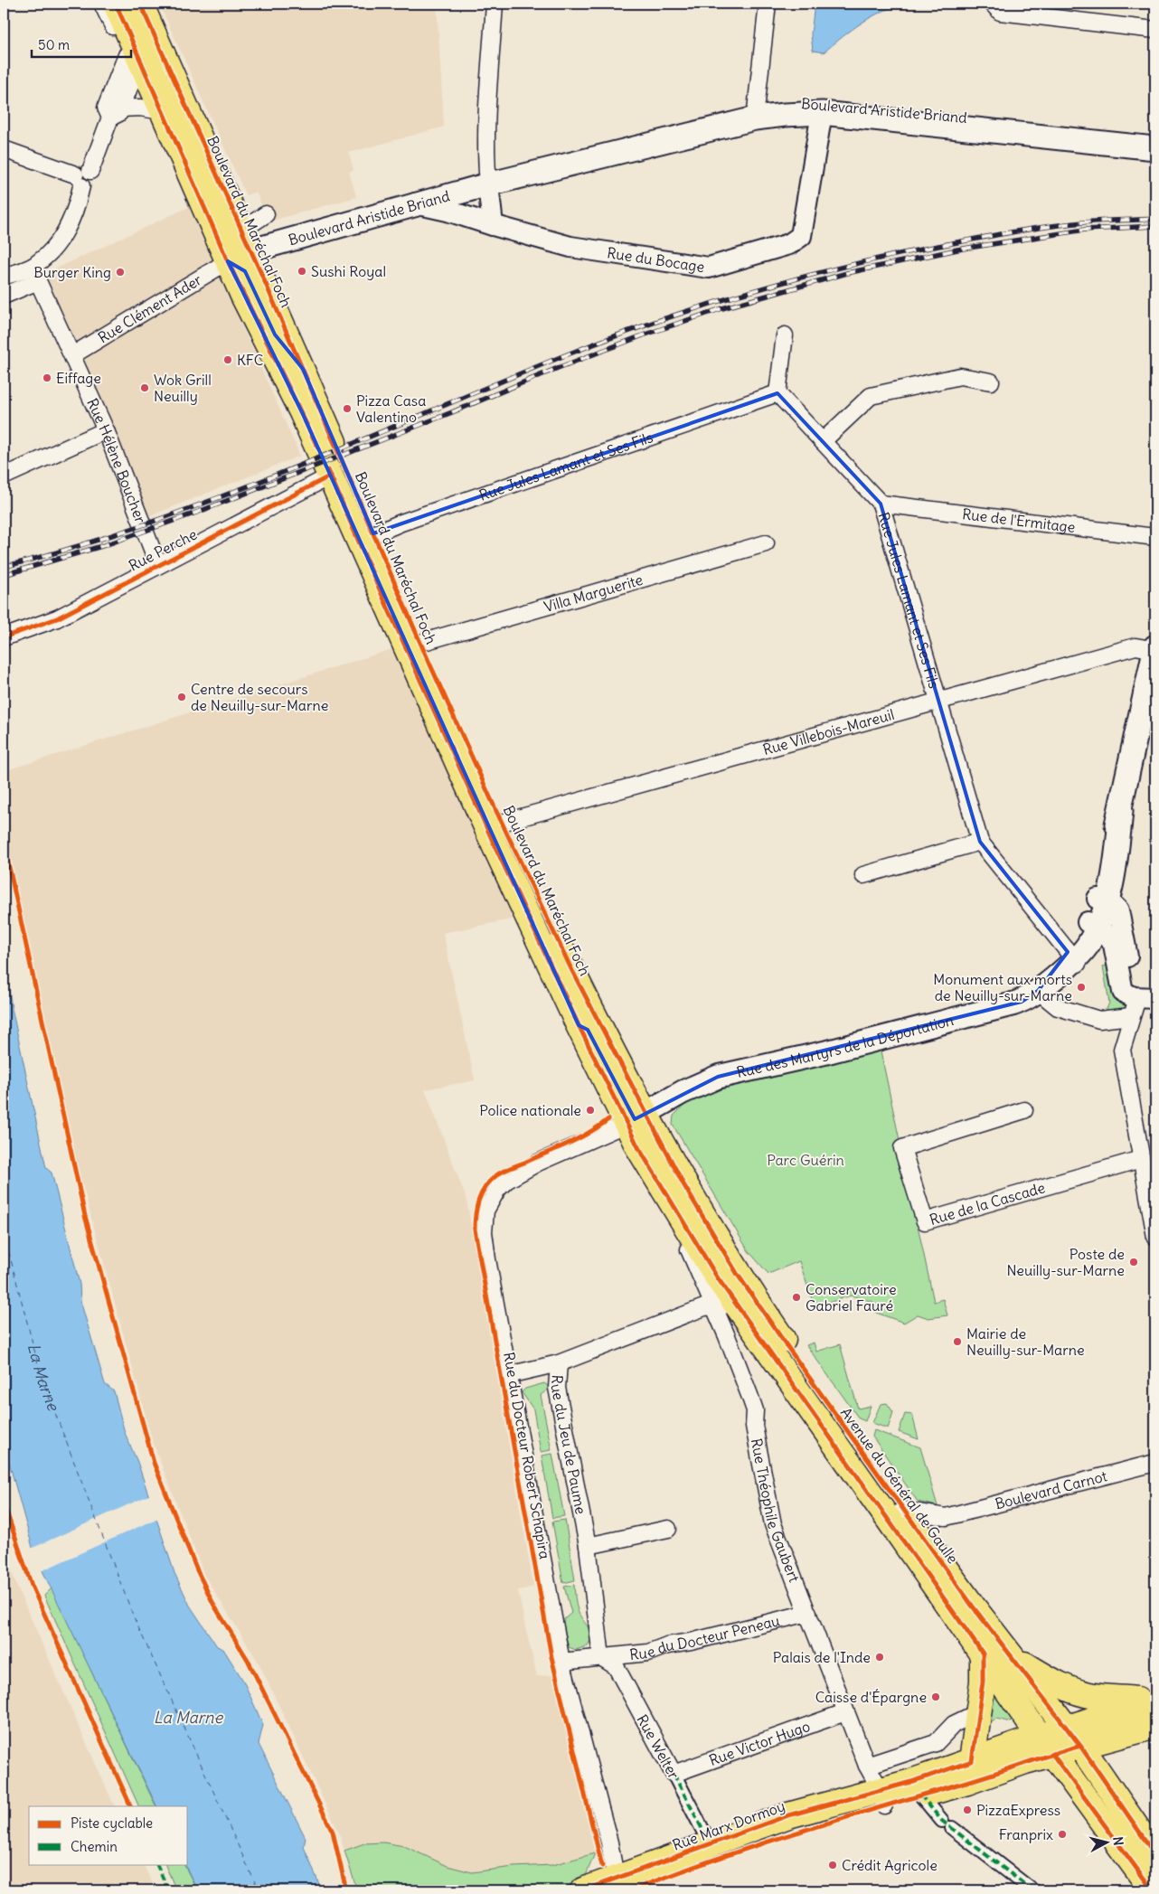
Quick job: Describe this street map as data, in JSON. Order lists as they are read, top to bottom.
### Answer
{
  "streets": {
    "main road": [
      "Boulevard Aristide Briand",
      "Boulevard du Maréchal Foch",
      "Rue des Martyrs de la Déportation",
      "Avenue du Général de Gaulle",
      "Rue Marx Dormoy"
    ],
    "street": [
      "Rue du Bocage",
      "Rue Clément Ader",
      "Rue Hélène Boucher",
      "Rue Jules Lamant et Ses Fils",
      "Rue de l'Ermitage",
      "Rue Perche",
      "Villa Marguerite",
      "Rue Villebois-Mareuil",
      "Rue de la Cascade",
      "Rue du Jeu de Paume",
      "Rue du Docteur Robert Schapira",
      "Boulevard Carnot",
      "Rue Théophile Gaubert",
      "Rue du Docteur Peneau",
      "Rue Victor Hugo",
      "Rue Welter"
    ]
  },
  "crossings": [
    ["Boulevard Aristide Briand", "Boulevard du Maréchal Foch"],
    ["Boulevard Aristide Briand", "Rue du Bocage"],
    ["Boulevard Aristide Briand", "Rue Clément Ader"],
    ["Boulevard du Maréchal Foch", "Rue Clément Ader"],
    ["Boulevard du Maréchal Foch", "Rue Jules Lamant et Ses Fils"],
    ["Boulevard du Maréchal Foch", "Rue Perche"],
    ["Boulevard du Maréchal Foch", "Villa Marguerite"],
    ["Boulevard du Maréchal Foch", "Rue Villebois-Mareuil"],
    ["Boulevard du Maréchal Foch", "Rue des Martyrs de la Déportation"],
    ["Boulevard du Maréchal Foch", "Rue du Docteur Robert Schapira"],
    ["Boulevard du Maréchal Foch", "Avenue du Général de Gaulle"],
    ["Rue Clément Ader", "Rue Hélène Boucher"],
    ["Rue Hélène Boucher", "Rue Perche"],
    ["Rue Jules Lamant et Ses Fils", "Rue de l'Ermitage"],
    ["Rue Jules Lamant et Ses Fils", "Rue Villebois-Mareuil"],
    ["Rue Jules Lamant et Ses Fils", "Rue des Martyrs de la Déportation"],
    ["Rue Villebois-Mareuil", "Rue des Martyrs de la Déportation"],
    ["Rue des Martyrs de la Déportation", "Rue du Docteur Robert Schapira"],
    ["Rue des Martyrs de la Déportation", "Avenue du Général de Gaulle"],
    ["Rue du Jeu de Paume", "Avenue du Général de Gaulle"],
    ["Rue du Jeu de Paume", "Rue Théophile Gaubert"],
    ["Rue du Jeu de Paume", "Rue du Docteur Peneau"],
    ["Rue du Jeu de Paume", "Rue Welter"],
    ["Rue du Docteur Robert Schapira", "Avenue du Général de Gaulle"],
    ["Rue du Docteur Robert Schapira", "Rue du Docteur Peneau"],
    ["Rue du Docteur Robert Schapira", "Rue Marx Dormoy"],
    ["Avenue du Général de Gaulle", "Boulevard Carnot"],
    ["Avenue du Général de Gaulle", "Rue Théophile Gaubert"],
    ["Avenue du Général de Gaulle", "Rue Marx Dormoy"],
    ["Rue Théophile Gaubert", "Rue du Docteur Peneau"],
    ["Rue Théophile Gaubert", "Rue Victor Hugo"],
    ["Rue Théophile Gaubert", "Rue Marx Dormoy"],
    ["Rue du Docteur Peneau", "Rue Welter"],
    ["Rue Victor Hugo", "Rue Welter"],
    ["Rue Welter", "Rue Marx Dormoy"]
  ],
  "water": ["La Marne"],
  "parks": ["Parc Guérin"],
  "places": [
    "Sushi Royal",
    "Burger King",
    "KFC",
    "Eiffage",
    "Wok Grill Neuilly",
    "Pizza Casa Valentino",
    "Centre de secours de Neuilly-sur-Marne",
    "Monument aux morts de Neuilly-sur-Marne",
    "Police nationale",
    "Poste de Neuilly-sur-Marne",
    "Conservatoire Gabriel Fauré",
    "Mairie de Neuilly-sur-Marne",
    "Palais de l'Inde",
    "Caisse d'Épargne",
    "PizzaExpress",
    "Franprix",
    "Crédit Agricole"
  ],
  "legend": ["Piste cyclable", "Chemin"],
  "scale_bar": "50 m",
  "north": "right"
}
